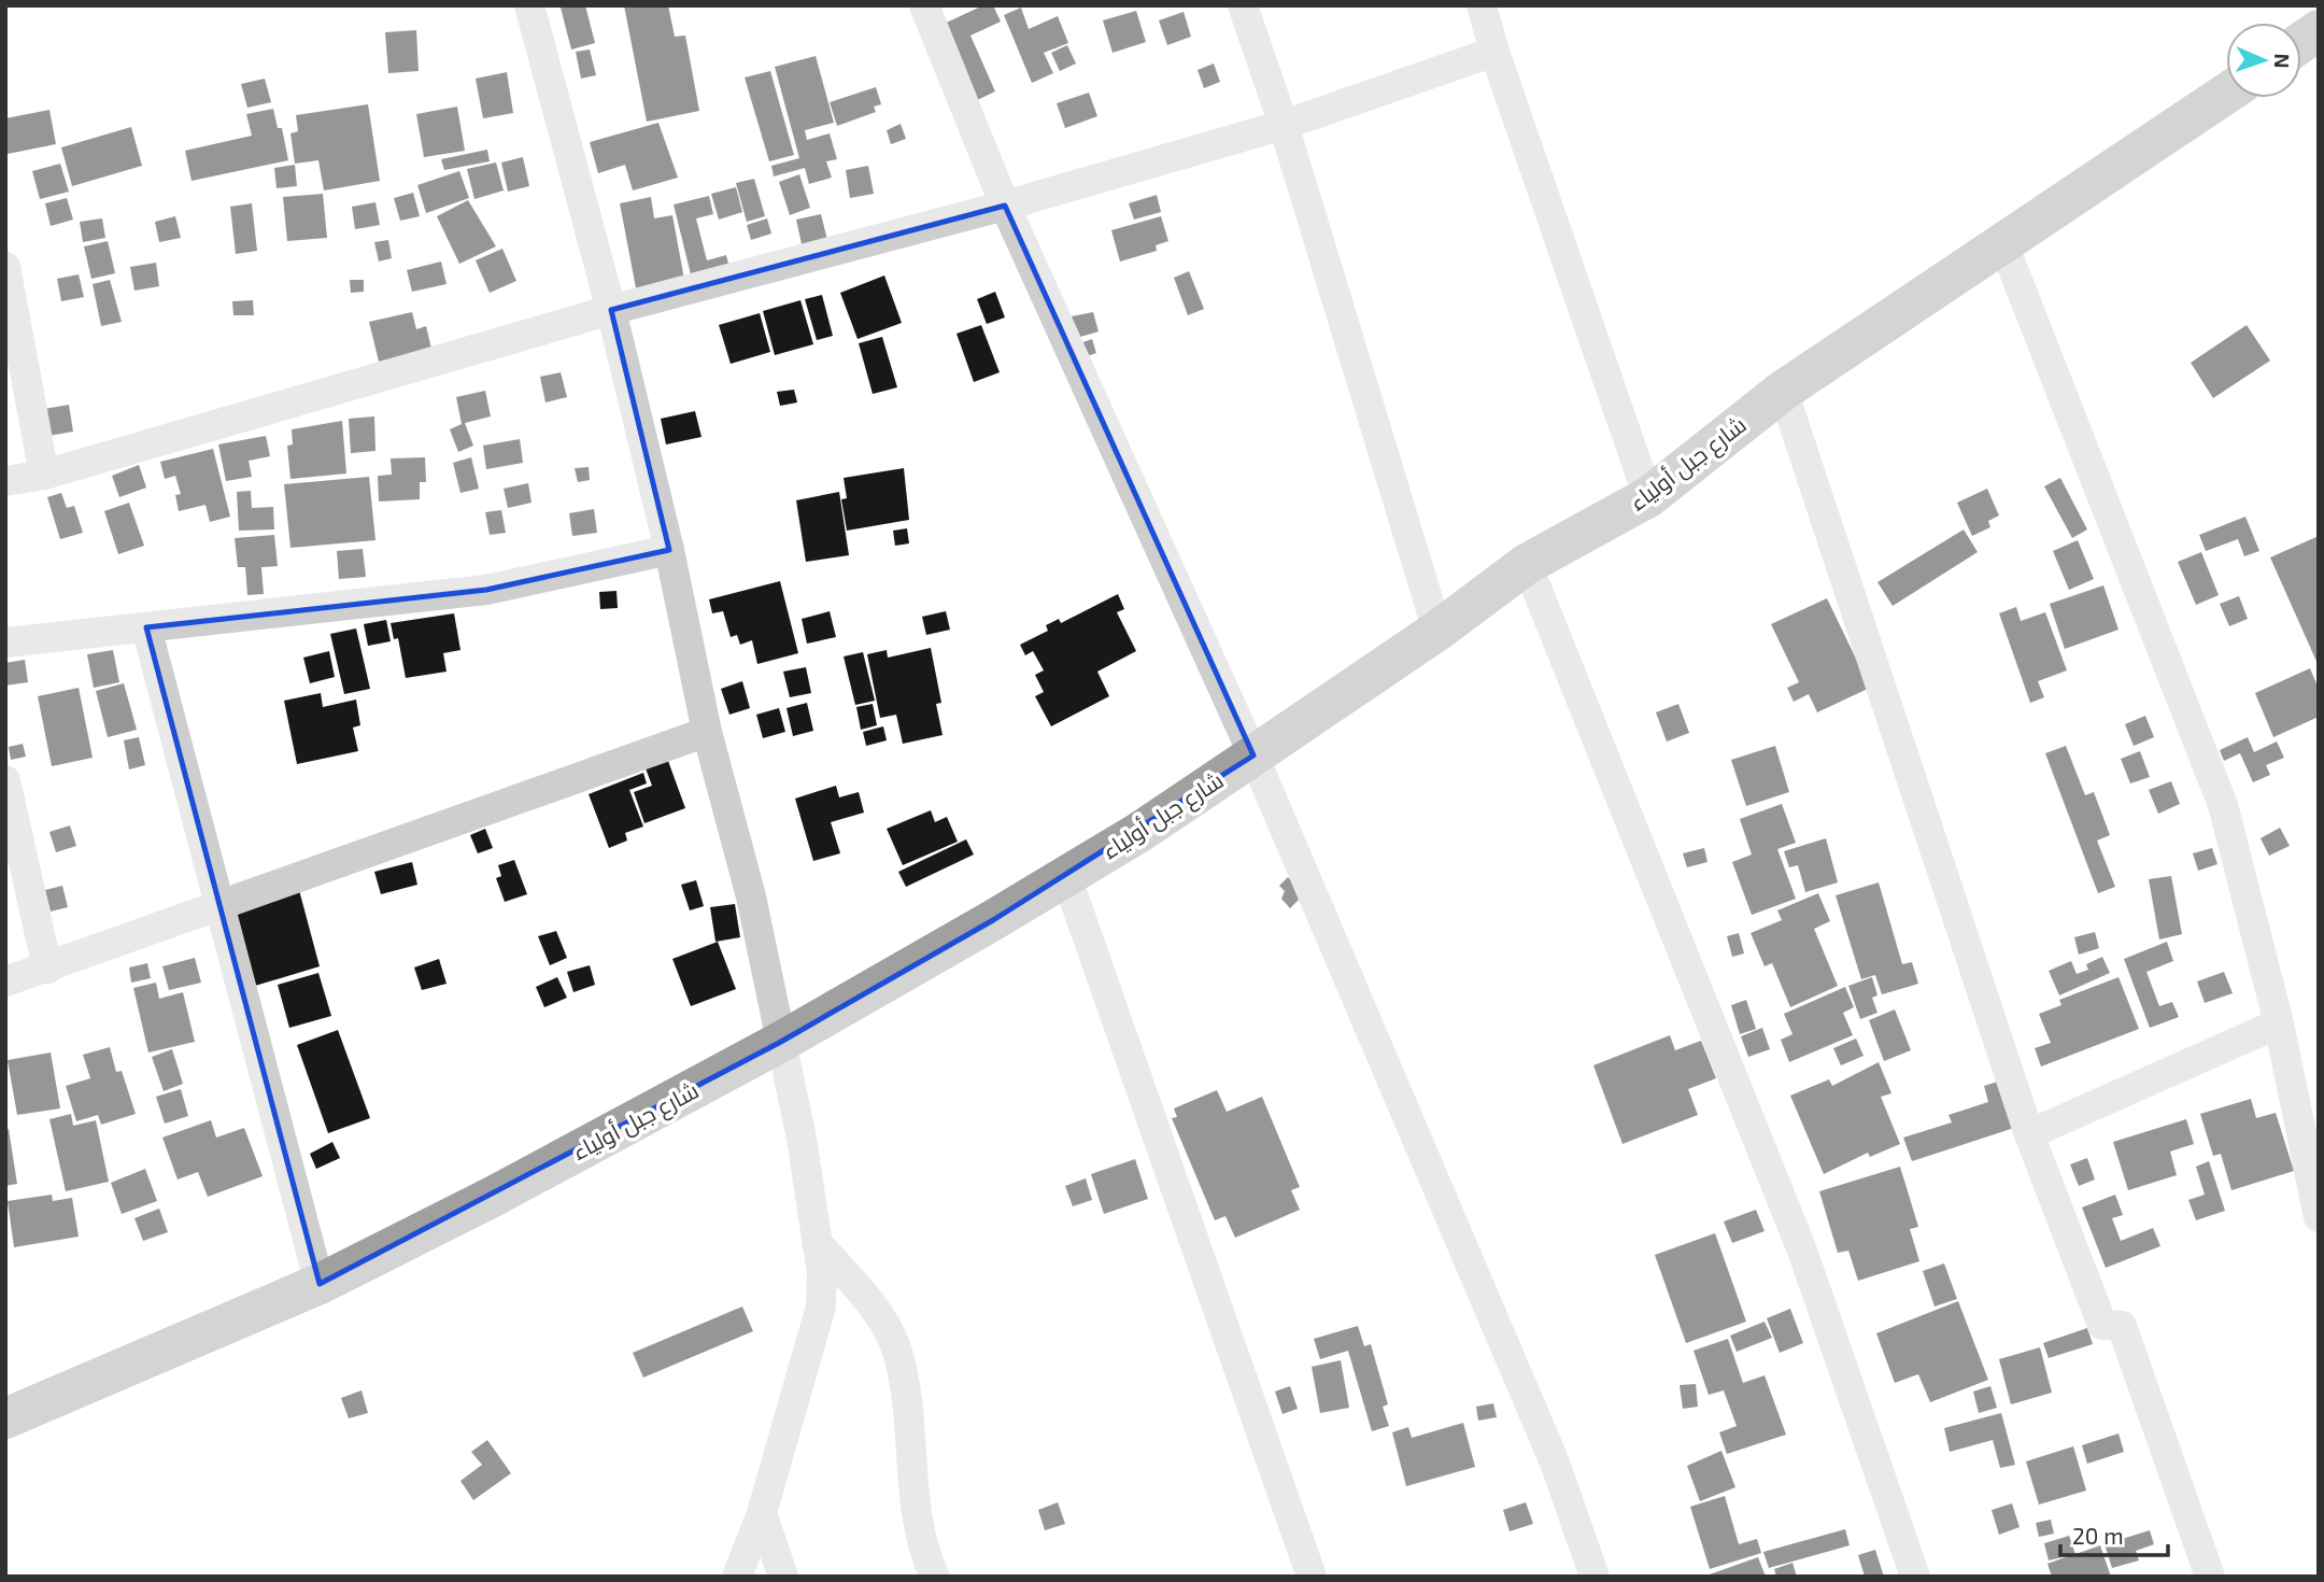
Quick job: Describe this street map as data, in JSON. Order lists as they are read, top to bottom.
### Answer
{
  "streets": {
    "highway": ["شارع جبل أولياء"]
  },
  "scale_bar": "20 m",
  "north": "right"
}
